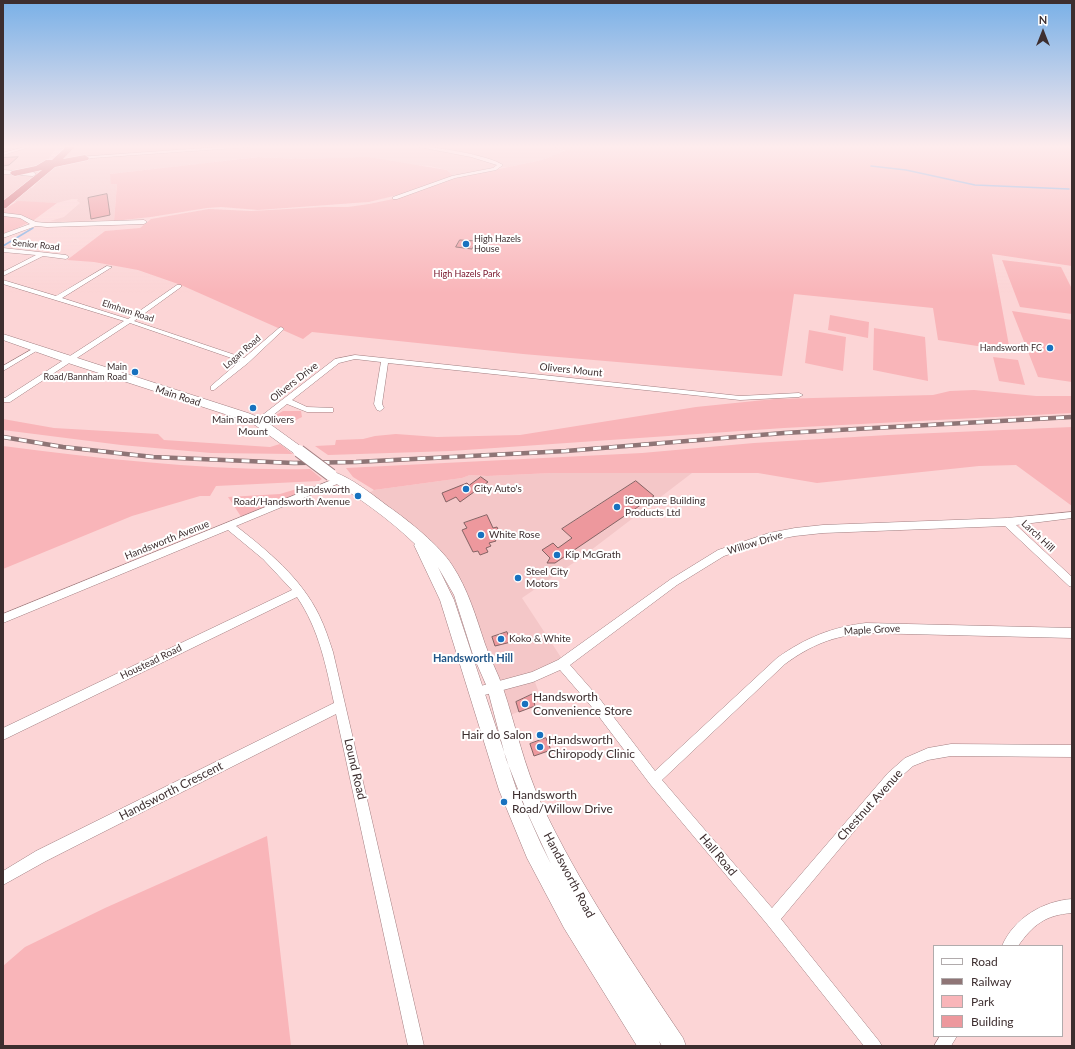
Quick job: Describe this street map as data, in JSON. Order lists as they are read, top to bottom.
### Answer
{
  "streets": {
    "main road": ["Main Road", "Handsworth Road"],
    "street": [
      "Senior Road",
      "Elmham Road",
      "Logan Road",
      "Olivers Mount",
      "Olivers Drive",
      "Larch Hill",
      "Handsworth Avenue",
      "Willow Drive",
      "Maple Grove",
      "Houstead Road",
      "Lound Road",
      "Handsworth Crescent",
      "Chestnut Avenue",
      "Hall Road"
    ]
  },
  "crossings": [
    ["Elmham Road", "Logan Road"],
    ["Olivers Mount", "Olivers Drive"],
    ["Olivers Drive", "Main Road"],
    ["Main Road", "Handsworth Avenue"],
    ["Main Road", "Handsworth Road"],
    ["Larch Hill", "Willow Drive"],
    ["Handsworth Avenue", "Lound Road"],
    ["Handsworth Avenue", "Handsworth Road"],
    ["Willow Drive", "Hall Road"],
    ["Willow Drive", "Handsworth Road"],
    ["Maple Grove", "Hall Road"],
    ["Houstead Road", "Lound Road"],
    ["Lound Road", "Handsworth Crescent"],
    ["Chestnut Avenue", "Hall Road"]
  ],
  "districts": ["Handsworth Hill"],
  "parks": ["High Hazels Park"],
  "places": [
    "High Hazels House",
    "Handsworth FC",
    "Main Road/Bannham Road",
    "Main Road/Olivers Mount",
    "City Auto's",
    "Handsworth Road/Handsworth Avenue",
    "iCompare Building Products Ltd",
    "White Rose",
    "Kip McGrath",
    "Steel City Motors",
    "Koko & White",
    "Handsworth Convenience Store",
    "Hair do Salon",
    "Handsworth Chiropody Clinic",
    "Handsworth Road/Willow Drive"
  ],
  "legend": [
    "Road",
    "Railway",
    "Park",
    "Building"
  ],
  "north": "top"
}
